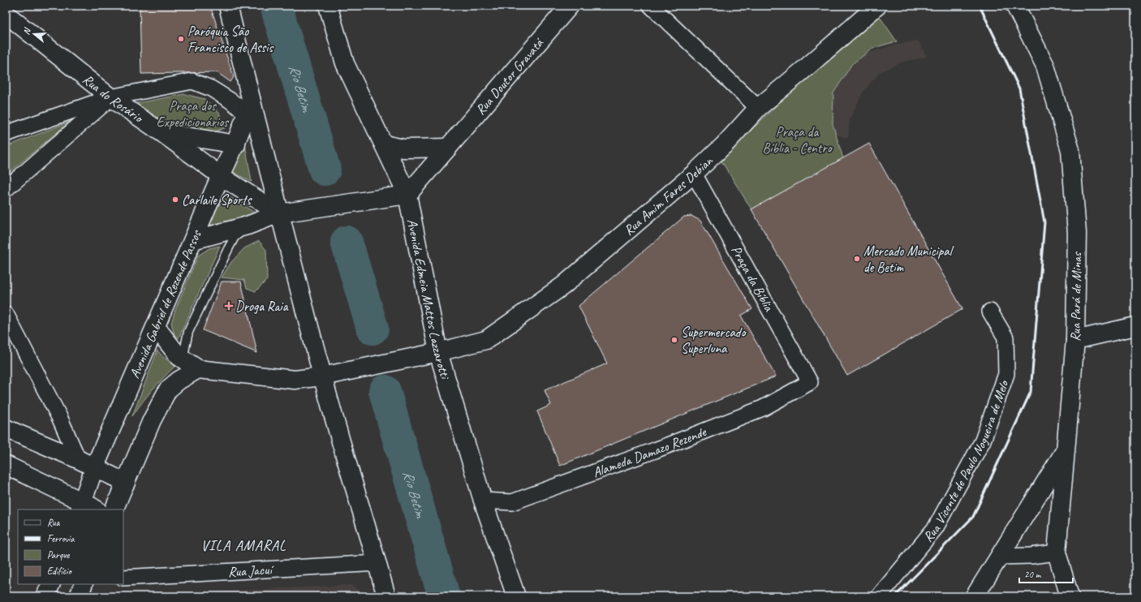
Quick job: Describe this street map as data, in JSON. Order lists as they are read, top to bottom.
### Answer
{
  "streets": {
    "main road": [
      "Rua Doutor Gravatá",
      "Rua do Rosário",
      "Rua Amim Fares Debian",
      "Rua Pará de Minas",
      "Avenida Edmeia Mattos Lazzarotti",
      "Avenida Gabriel de Rezende Passos"
    ],
    "street": [
      "Praça da Bíblia",
      "Alameda Damazo Rezende",
      "Rua Vicente de Paulo Nogueira de Melo",
      "Rua Jacuí"
    ]
  },
  "crossings": [
    ["Rua Doutor Gravatá", "Avenida Edmeia Mattos Lazzarotti"],
    ["Rua do Rosário", "Avenida Gabriel de Rezende Passos"],
    ["Rua Amim Fares Debian", "Praça da Bíblia"],
    ["Rua Amim Fares Debian", "Avenida Edmeia Mattos Lazzarotti"],
    ["Praça da Bíblia", "Alameda Damazo Rezende"],
    ["Avenida Edmeia Mattos Lazzarotti", "Alameda Damazo Rezende"]
  ],
  "districts": ["VILA AMARAL"],
  "water": ["Rio Betim"],
  "parks": ["Praça dos Expedicionários", "Praça da Bíblia - Centro"],
  "places": {
    "other": [
      "Paróquia São Francisco de Assis",
      "Carlaile Sports",
      "Mercado Municipal de Betim",
      "Supermercado Superluna"
    ],
    "health": ["Droga Raia"]
  },
  "legend": [
    "Rua",
    "Ferrovia",
    "Parque",
    "Edifício"
  ],
  "scale_bar": "20 m",
  "north": "left"
}
